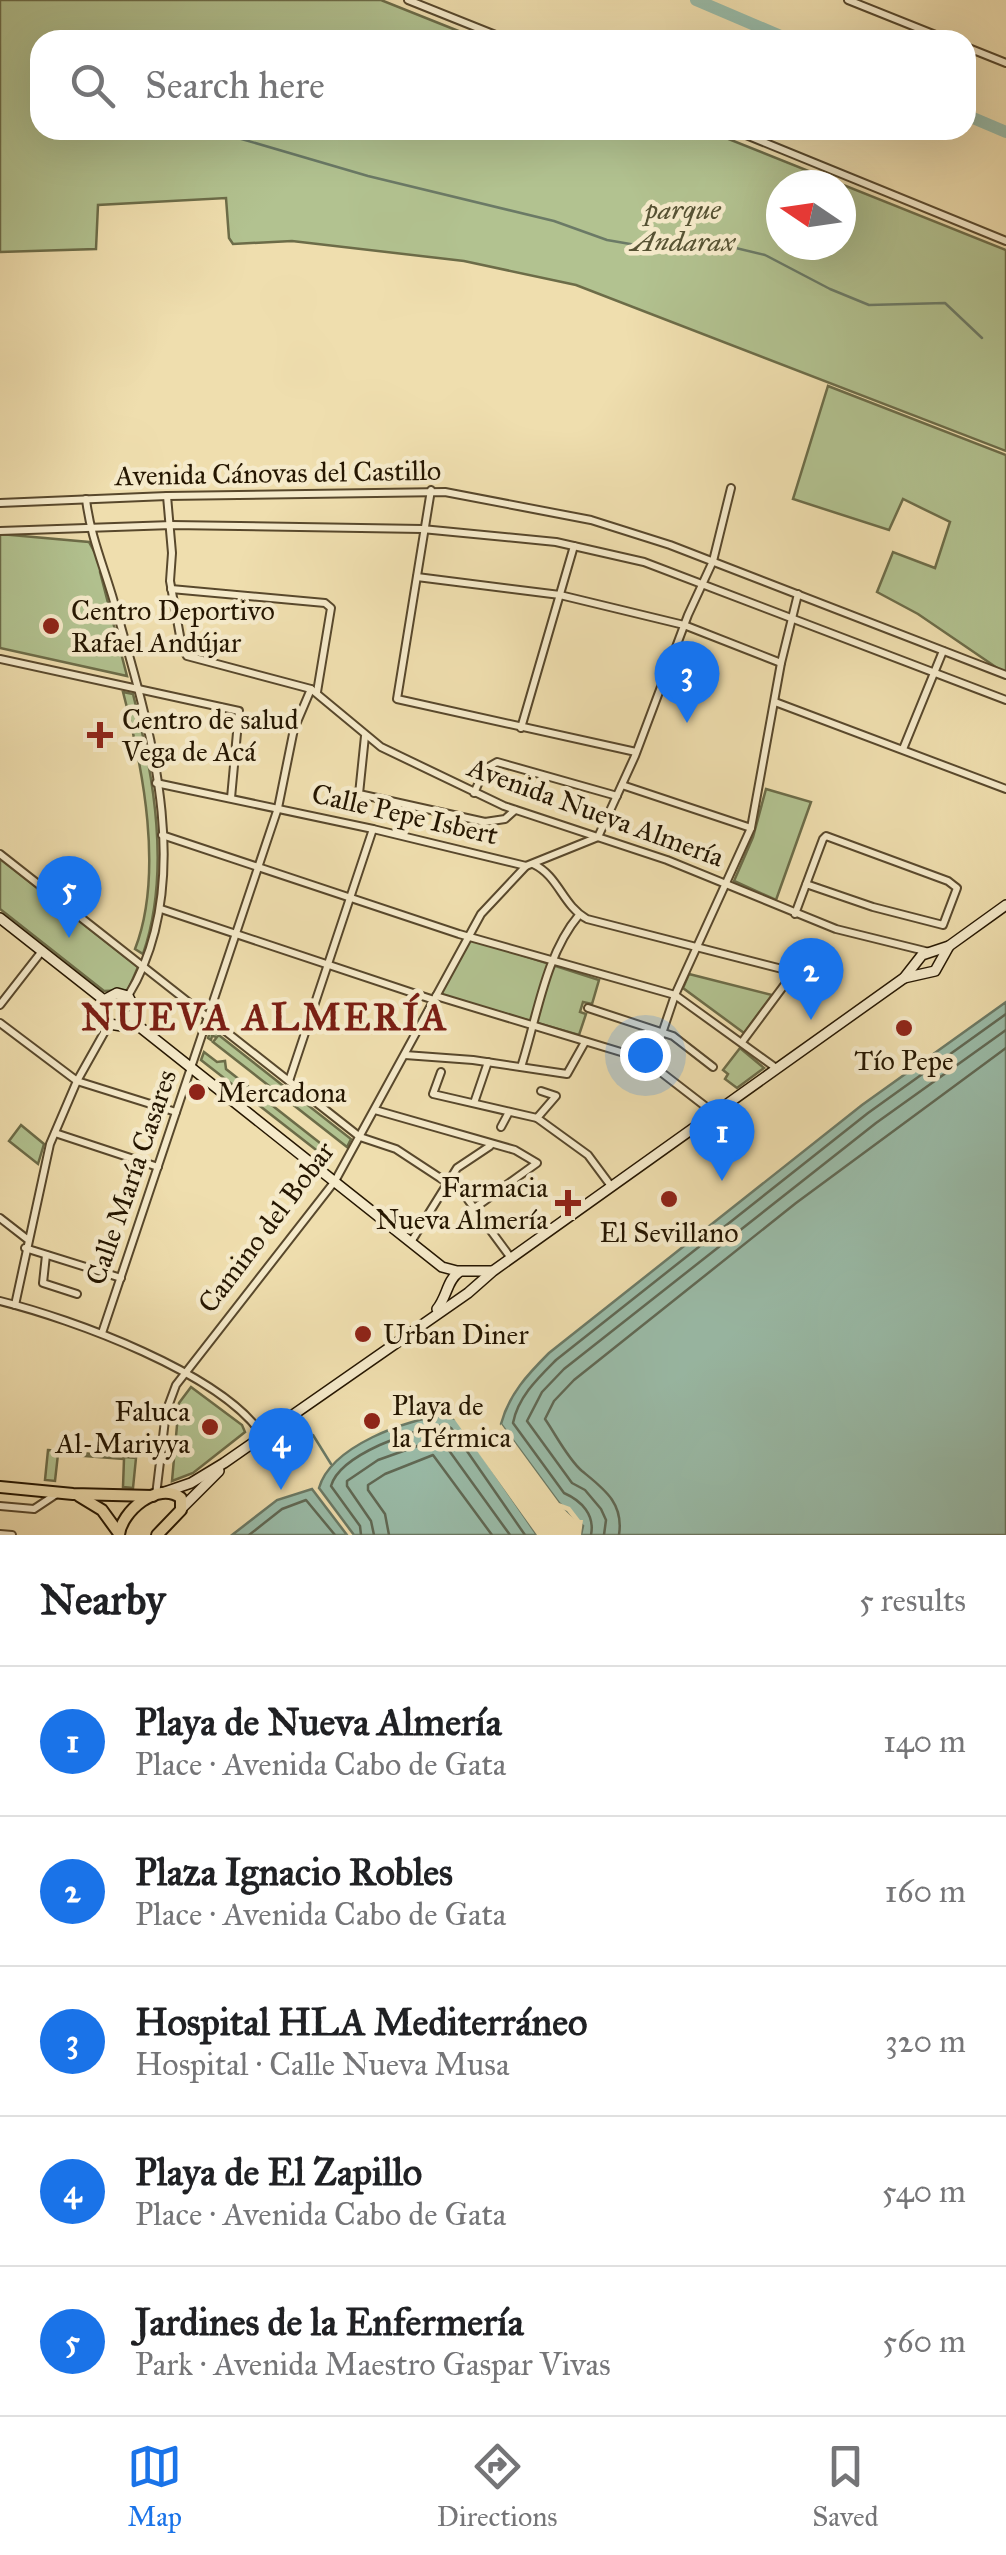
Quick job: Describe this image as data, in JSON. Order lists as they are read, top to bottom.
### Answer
{
  "streets": {
    "street": [
      "Avenida Cánovas del Castillo",
      "Avenida Nueva Almería",
      "Calle Pepe Isbert",
      "Calle María Casares",
      "Camino del Bobar"
    ]
  },
  "crossings": [
    ["Avenida Cánovas del Castillo", "Avenida Nueva Almería"],
    ["Avenida Nueva Almería", "Calle María Casares"],
    ["Avenida Nueva Almería", "Camino del Bobar"],
    ["Calle Pepe Isbert", "Calle María Casares"],
    ["Calle Pepe Isbert", "Camino del Bobar"]
  ],
  "districts": ["NUEVA ALMERÍA"],
  "parks": ["parque Andarax"],
  "places": {
    "other": [
      "Centro Deportivo Rafael Andújar",
      "Tío Pepe",
      "Mercadona",
      "El Sevillano",
      "Urban Diner",
      "Playa de la Térmica",
      "Faluca Al-Mariyya"
    ],
    "health": ["Centro de salud Vega de Acá", "Farmacia Nueva Almería"]
  },
  "north": "left",
  "page": {
    "search": "Search here",
    "pins": [
      "3",
      "5",
      "2",
      "1",
      "4"
    ],
    "heading": ["Nearby", "5 results"],
    "list": [
      {
        "mark": "1",
        "name": "Playa de Nueva Almería",
        "note": "Place · Avenida Cabo de Gata",
        "value": "140 m"
      },
      {
        "mark": "2",
        "name": "Plaza Ignacio Robles",
        "note": "Place · Avenida Cabo de Gata",
        "value": "160 m"
      },
      {
        "mark": "3",
        "name": "Hospital HLA Mediterráneo",
        "note": "Hospital · Calle Nueva Musa",
        "value": "320 m"
      },
      {
        "mark": "4",
        "name": "Playa de El Zapillo",
        "note": "Place · Avenida Cabo de Gata",
        "value": "540 m"
      },
      {
        "mark": "5",
        "name": "Jardines de la Enfermería",
        "note": "Park · Avenida Maestro Gaspar Vivas",
        "value": "560 m"
      }
    ],
    "nav": ["Map", "Directions", "Saved"]
  }
}
